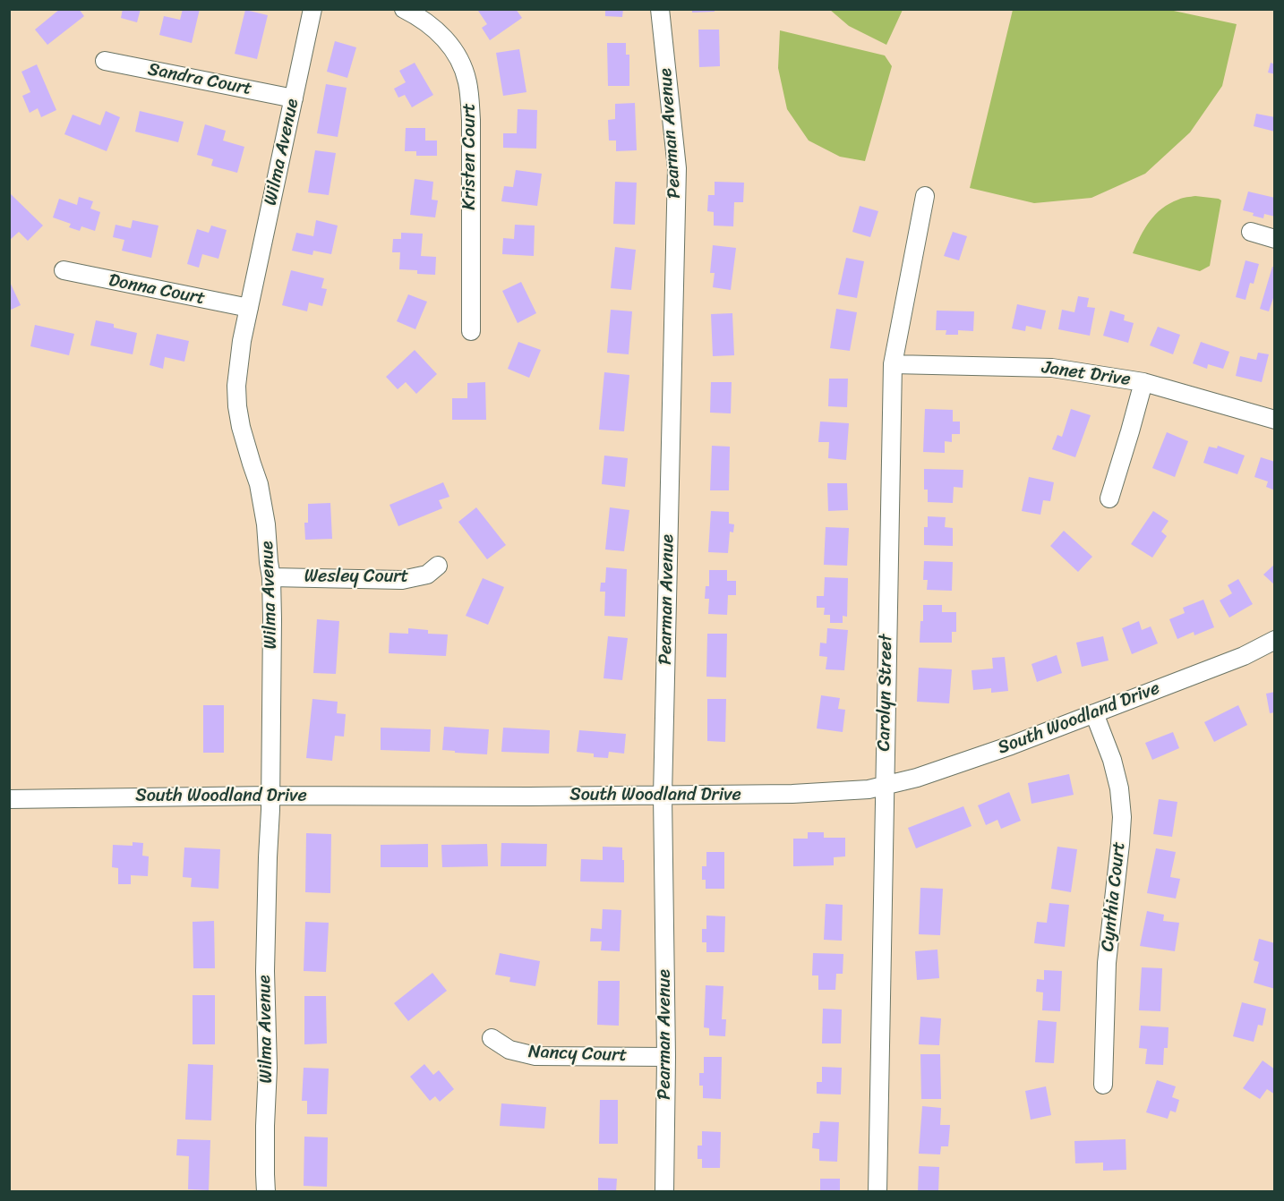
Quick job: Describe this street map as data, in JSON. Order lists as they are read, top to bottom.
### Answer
{
  "streets": {
    "street": [
      "Sandra Court",
      "Pearman Avenue",
      "Wilma Avenue",
      "Kristen Court",
      "Donna Court",
      "Janet Drive",
      "Wesley Court",
      "Carolyn Street",
      "South Woodland Drive",
      "Cynthia Court",
      "Nancy Court"
    ]
  },
  "crossings": [
    ["Sandra Court", "Wilma Avenue"],
    ["Pearman Avenue", "South Woodland Drive"],
    ["Pearman Avenue", "Nancy Court"],
    ["Wilma Avenue", "Donna Court"],
    ["Wilma Avenue", "Wesley Court"],
    ["Wilma Avenue", "South Woodland Drive"],
    ["Janet Drive", "Carolyn Street"],
    ["Carolyn Street", "South Woodland Drive"],
    ["South Woodland Drive", "Cynthia Court"]
  ]
}
